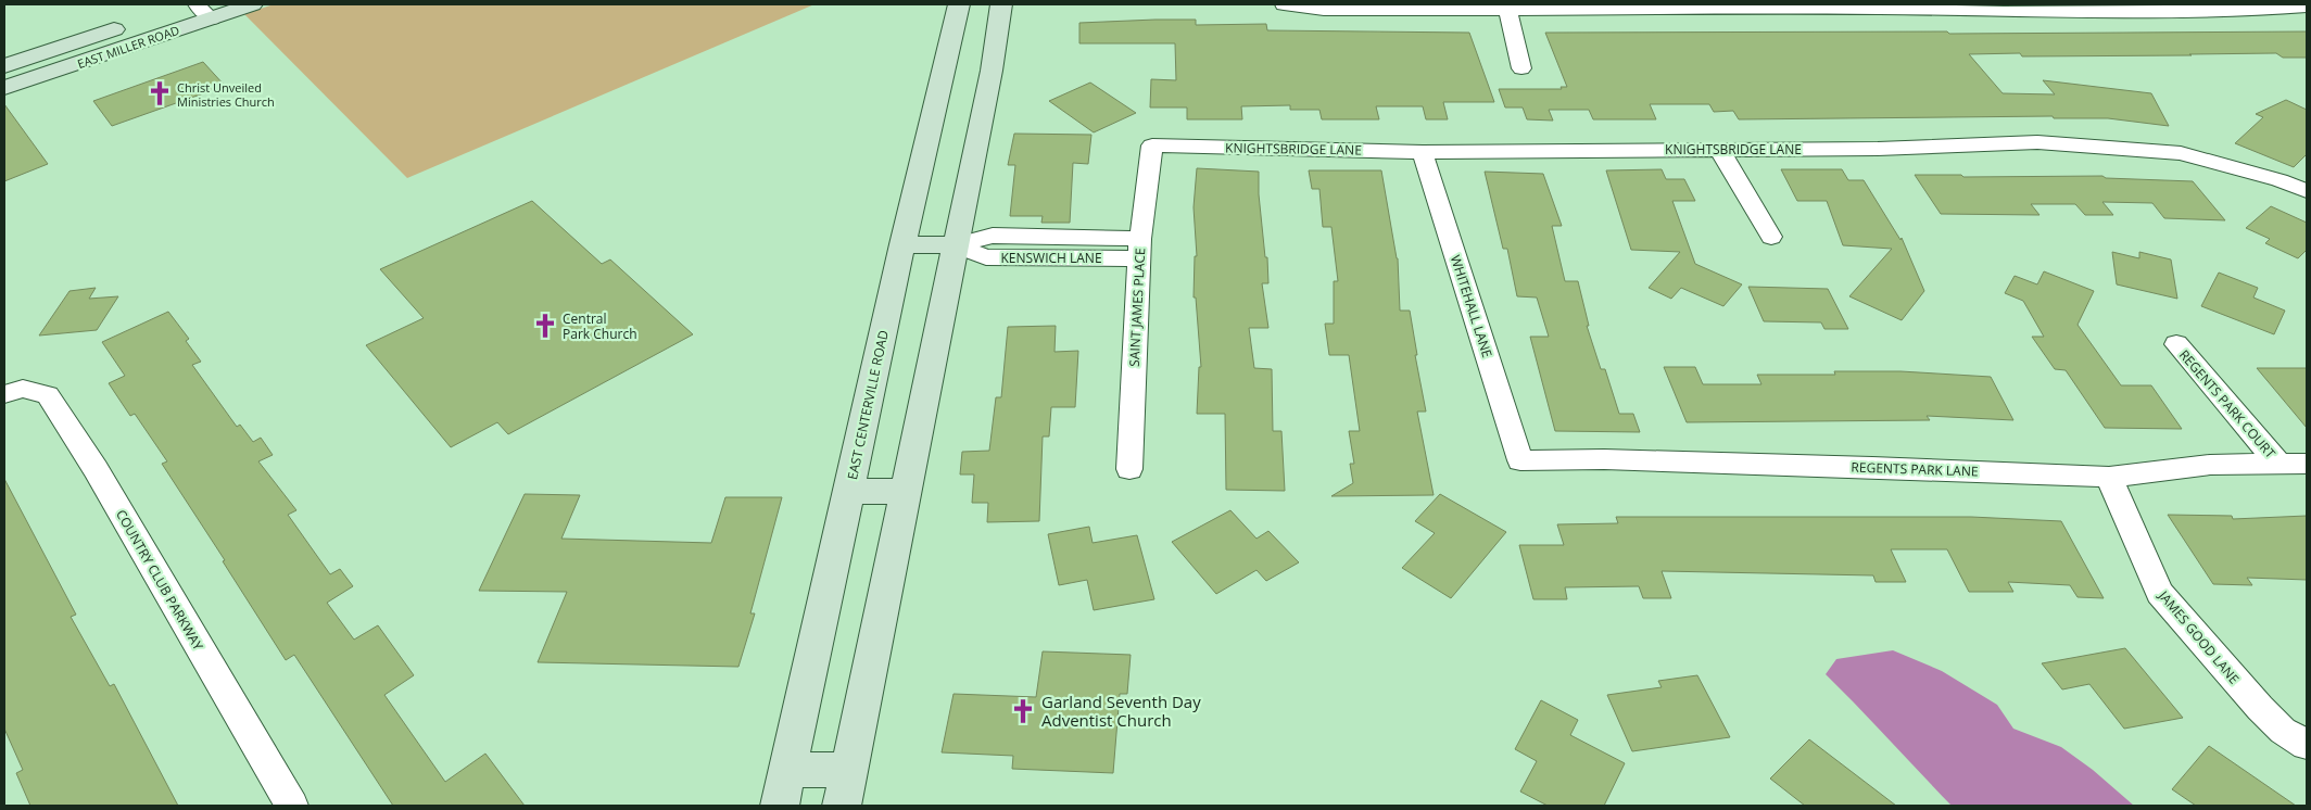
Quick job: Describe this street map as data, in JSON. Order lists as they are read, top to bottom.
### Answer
{
  "streets": {
    "main road": ["EAST MILLER ROAD", "EAST CENTERVILLE ROAD"],
    "street": [
      "KNIGHTSBRIDGE LANE",
      "KENSWICH LANE",
      "WHITEHALL LANE",
      "SAINT JAMES PLACE",
      "REGENTS PARK COURT",
      "REGENTS PARK LANE",
      "COUNTRY CLUB PARKWAY",
      "JAMES GOOD LANE"
    ]
  },
  "crossings": [
    ["KNIGHTSBRIDGE LANE", "WHITEHALL LANE"],
    ["KNIGHTSBRIDGE LANE", "SAINT JAMES PLACE"],
    ["KENSWICH LANE", "SAINT JAMES PLACE"],
    ["WHITEHALL LANE", "REGENTS PARK LANE"],
    ["REGENTS PARK COURT", "REGENTS PARK LANE"],
    ["REGENTS PARK LANE", "JAMES GOOD LANE"]
  ],
  "places": {
    "church": ["Christ Unveiled Ministries Church", "Central Park Church", "Garland Seventh Day Adventist Church"]
  }
}
